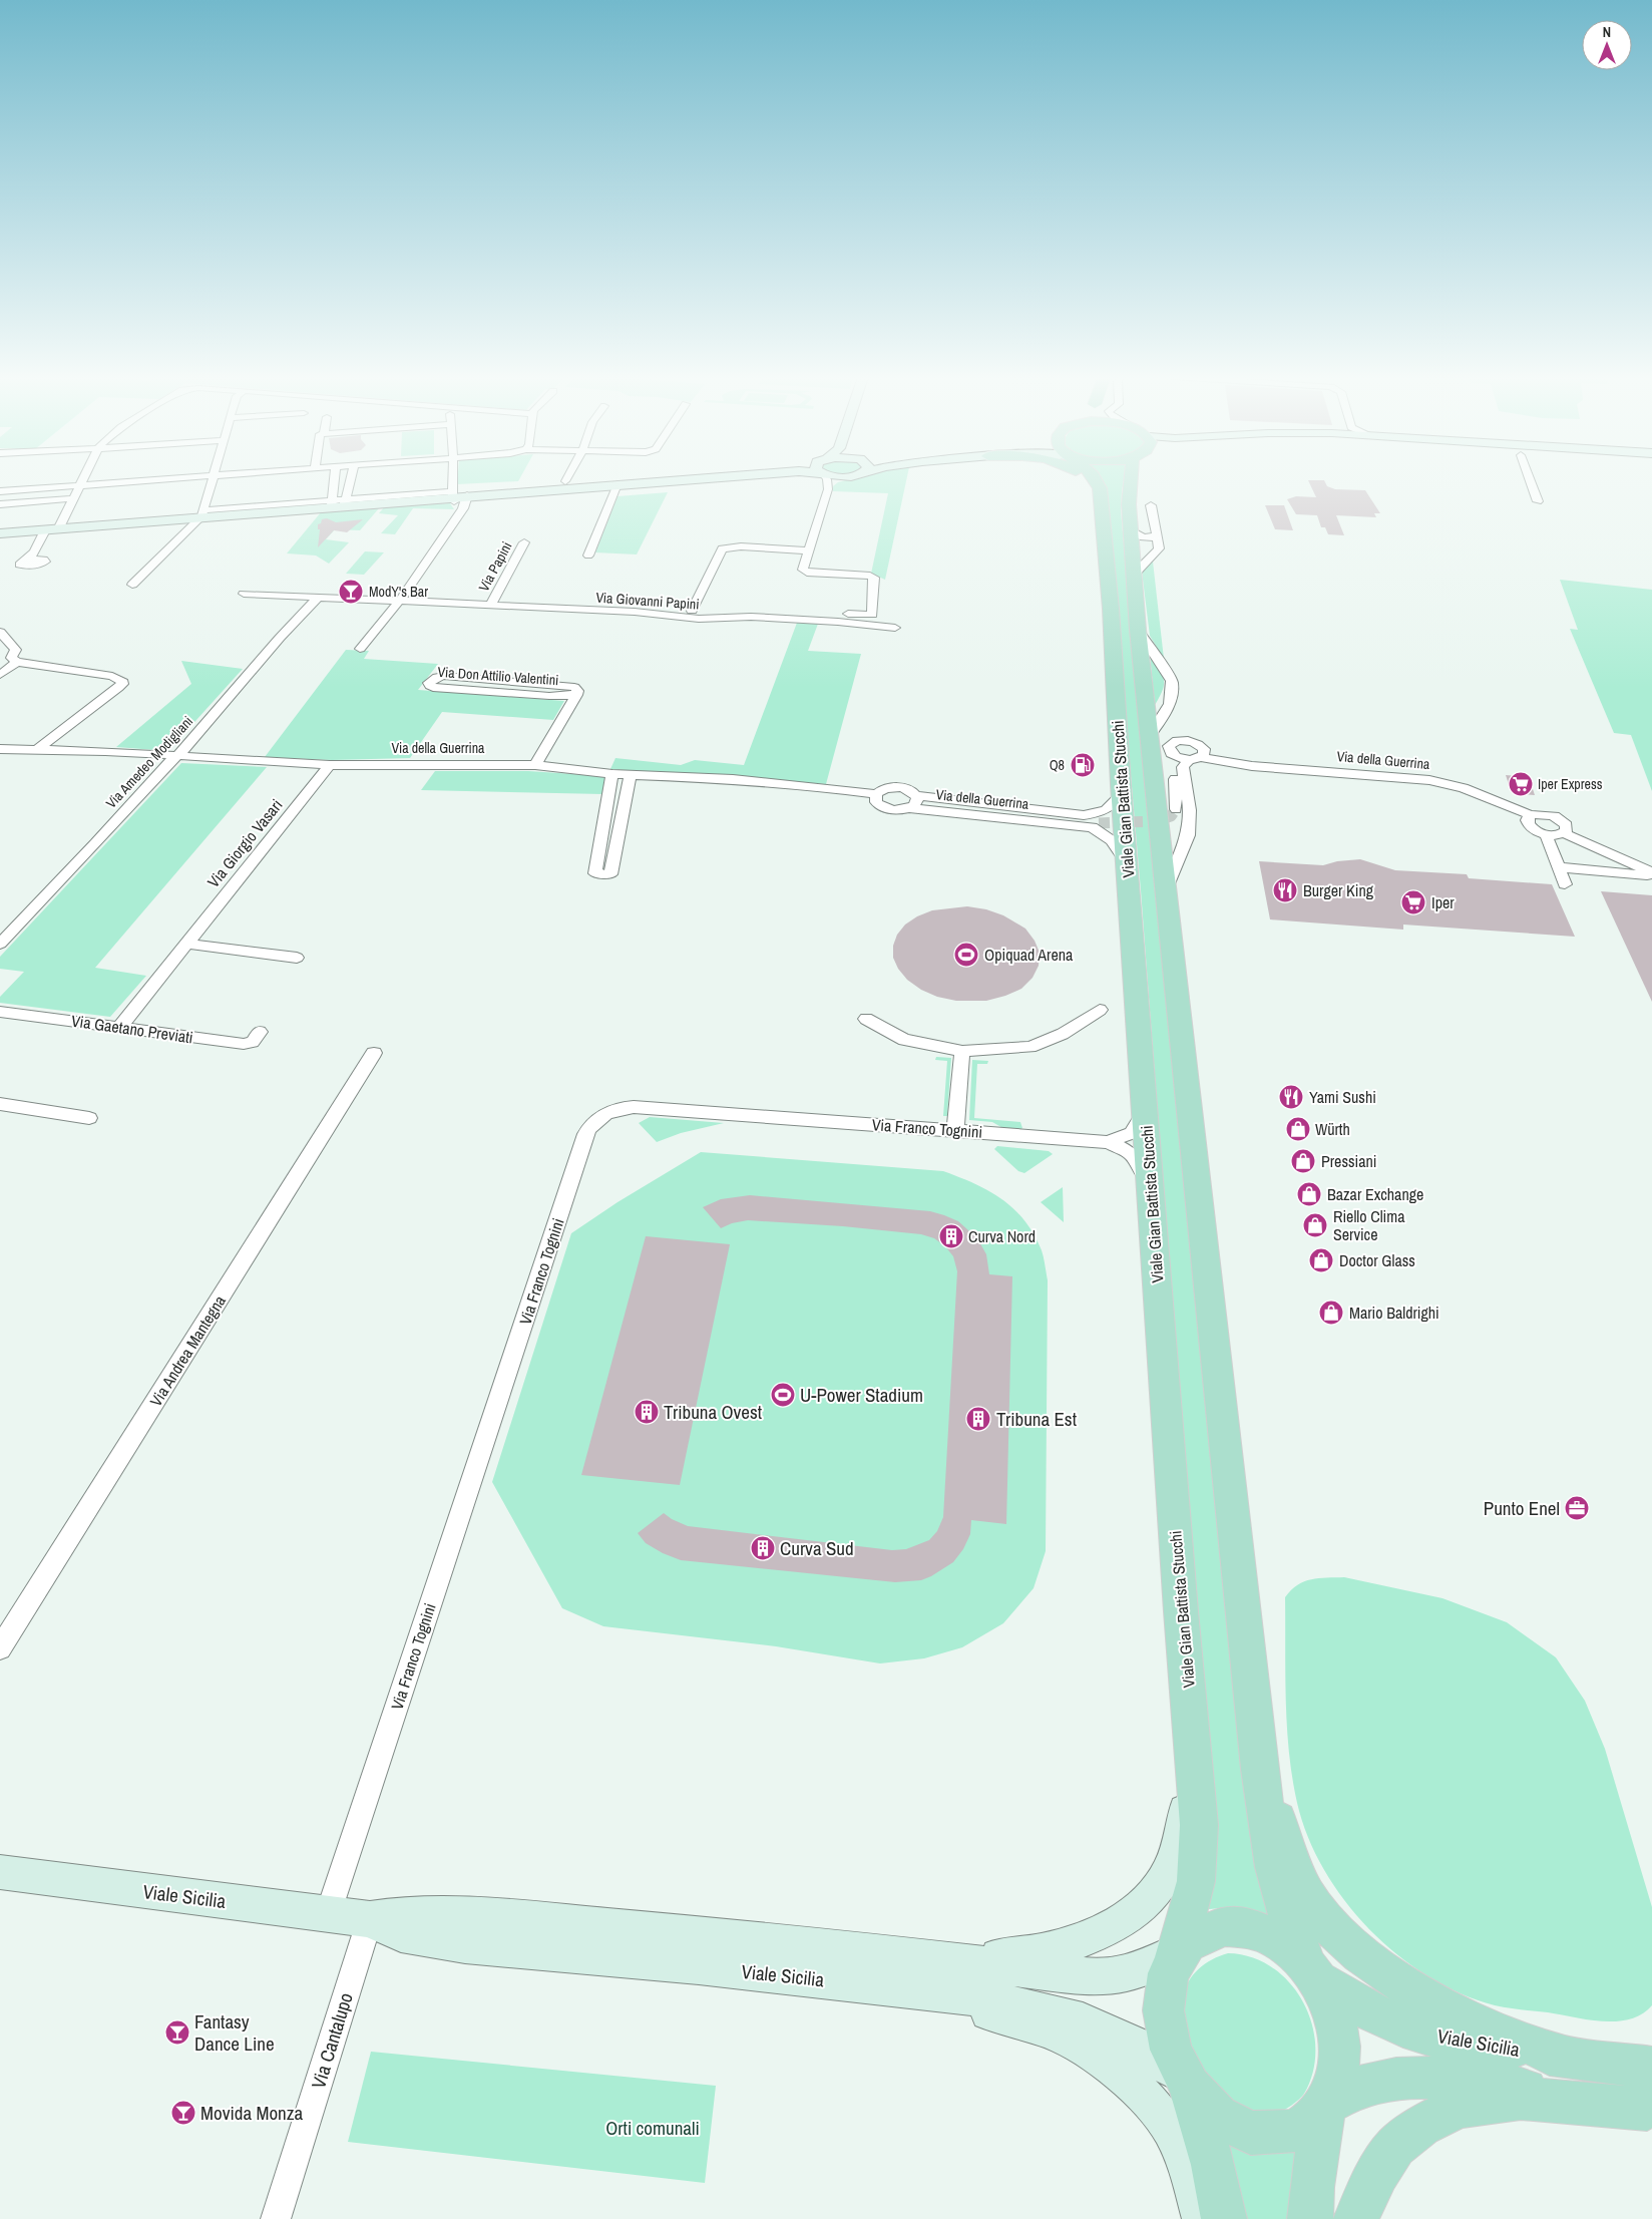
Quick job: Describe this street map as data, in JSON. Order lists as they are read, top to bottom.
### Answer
{
  "streets": {
    "main road": ["Viale Gian Battista Stucchi", "Viale Sicilia"],
    "street": [
      "Via Papini",
      "Via Giovanni Papini",
      "Via Don Attilio Valentini",
      "Via della Guerrina",
      "Via Amedeo Modigliani",
      "Via Giorgio Vasari",
      "Via Gaetano Previati",
      "Via Franco Tognini",
      "Via Andrea Mantegna",
      "Via Cantalupo"
    ]
  },
  "crossings": [
    ["Via Papini", "Via Giovanni Papini"],
    ["Via Giovanni Papini", "Via Amedeo Modigliani"],
    ["Via Don Attilio Valentini", "Via della Guerrina"],
    ["Via della Guerrina", "Via Amedeo Modigliani"],
    ["Via della Guerrina", "Viale Gian Battista Stucchi"],
    ["Via della Guerrina", "Via Giorgio Vasari"],
    ["Viale Gian Battista Stucchi", "Via Franco Tognini"],
    ["Viale Gian Battista Stucchi", "Viale Sicilia"],
    ["Via Giorgio Vasari", "Via Gaetano Previati"],
    ["Via Franco Tognini", "Viale Sicilia"],
    ["Viale Sicilia", "Via Cantalupo"]
  ],
  "parks": ["Orti comunali"],
  "places": {
    "bar": ["ModY's Bar", "Fantasy Dance Line", "Movida Monza"],
    "fuel station": ["Q8"],
    "supermarket": ["Iper Express", "Iper"],
    "restaurant": ["Burger King", "Yami Sushi"],
    "sports": ["Opiquad Arena", "U-Power Stadium"],
    "shop": [
      "Würth",
      "Pressiani",
      "Bazar Exchange",
      "Riello Clima Service",
      "Doctor Glass",
      "Mario Baldrighi"
    ],
    "building": [
      "Curva Nord",
      "Tribuna Ovest",
      "Tribuna Est",
      "Curva Sud"
    ],
    "office": ["Punto Enel"]
  },
  "north": "top"
}
